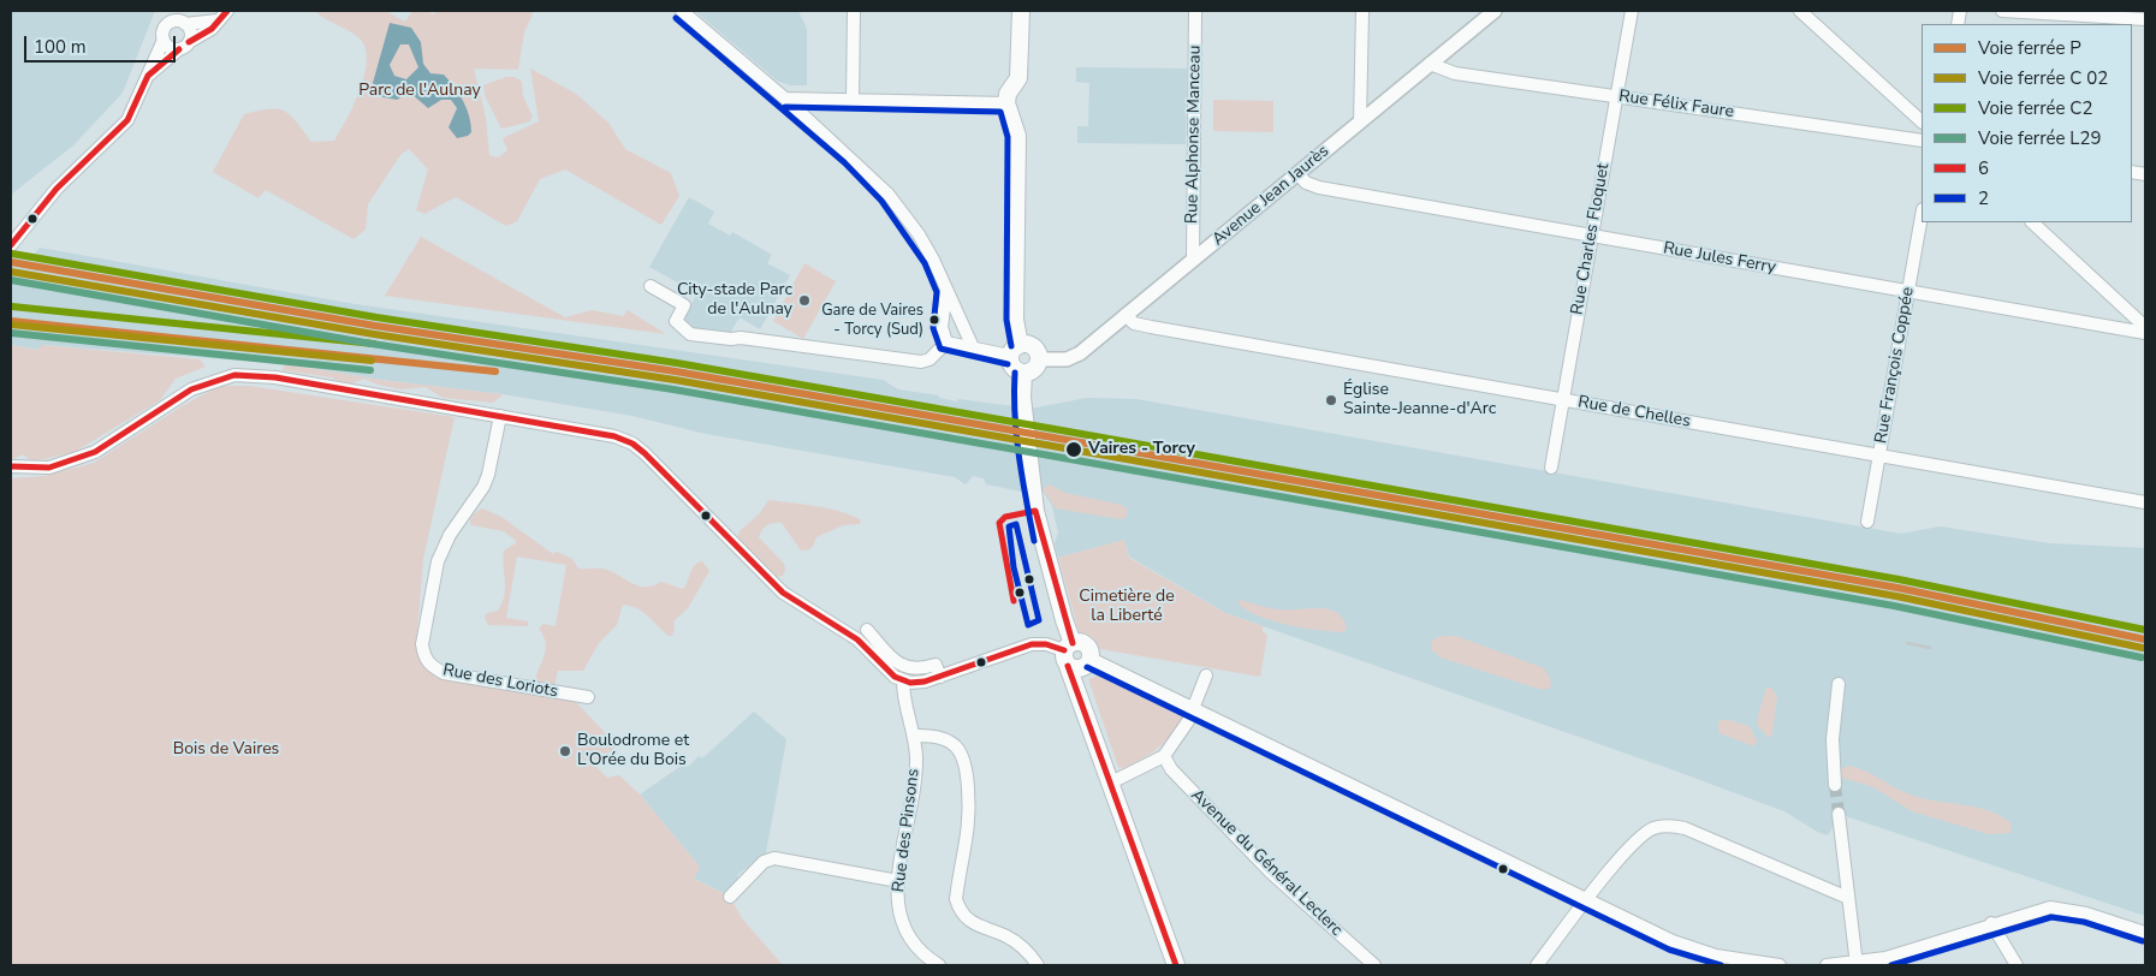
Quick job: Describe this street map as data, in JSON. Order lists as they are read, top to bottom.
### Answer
{
  "streets": {
    "street": [
      "Rue Félix Faure",
      "Rue Alphonse Manceau",
      "Avenue Jean Jaurès",
      "Rue Charles Floquet",
      "Rue Jules Ferry",
      "Rue François Coppée",
      "Rue de Chelles",
      "Rue des Loriots",
      "Rue des Pinsons",
      "Avenue du Général Leclerc"
    ]
  },
  "crossings": [
    ["Rue Félix Faure", "Avenue Jean Jaurès"],
    ["Rue Félix Faure", "Rue Charles Floquet"],
    ["Rue Alphonse Manceau", "Avenue Jean Jaurès"],
    ["Avenue Jean Jaurès", "Rue Jules Ferry"],
    ["Avenue Jean Jaurès", "Rue de Chelles"],
    ["Rue Charles Floquet", "Rue Jules Ferry"],
    ["Rue Charles Floquet", "Rue de Chelles"],
    ["Rue Jules Ferry", "Rue François Coppée"],
    ["Rue François Coppée", "Rue de Chelles"]
  ],
  "parks": ["Parc de l'Aulnay", "Cimetière de la Liberté", "Bois de Vaires"],
  "places": [
    "City-stade Parc de l'Aulnay",
    "Gare de Vaires - Torcy (Sud)",
    "Église Sainte-Jeanne-d'Arc",
    "Vaires - Torcy",
    "Boulodrome et L’Orée du Bois"
  ],
  "lines": [
    "transit line 6",
    "transit line 2",
    "rail line C2",
    "rail line P",
    "rail line L29"
  ],
  "legend": [
    "Voie ferrée P",
    "Voie ferrée C 02",
    "Voie ferrée C2",
    "Voie ferrée L29",
    "6",
    "2"
  ],
  "scale_bar": "100 m"
}
